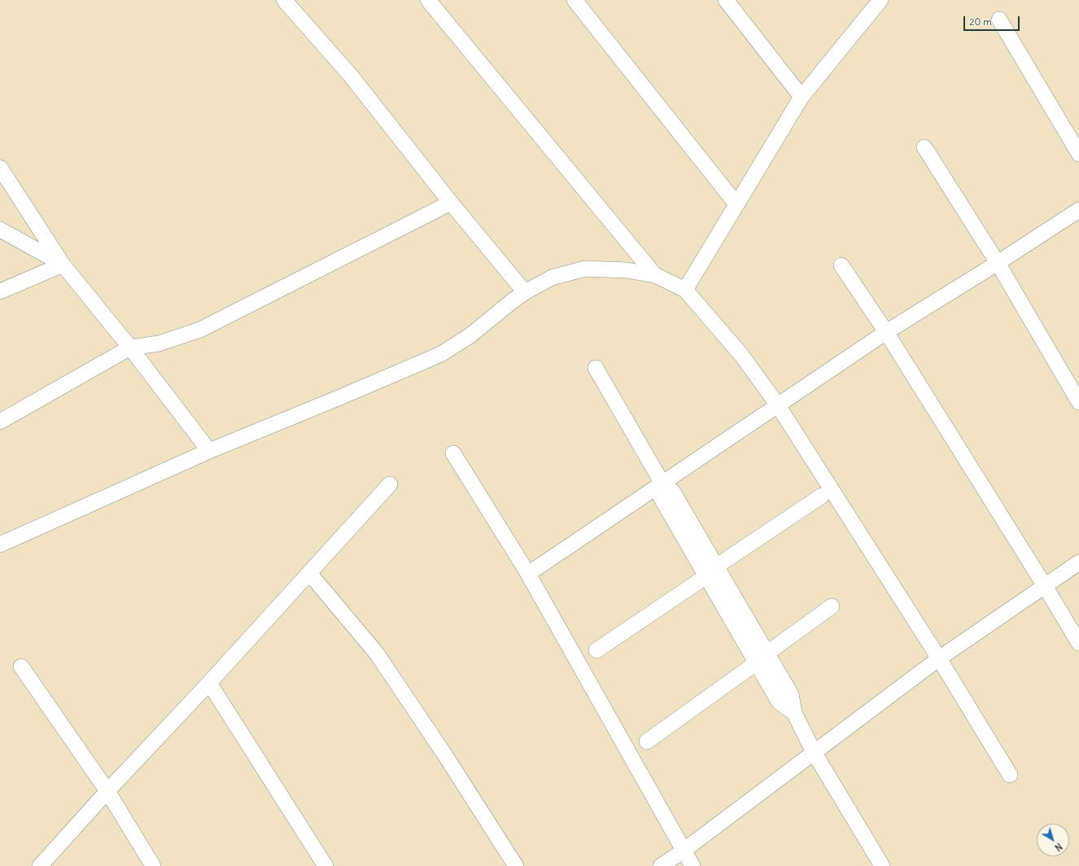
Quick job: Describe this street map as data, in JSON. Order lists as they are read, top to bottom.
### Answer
{
  "scale_bar": "20 m",
  "north": "bottom right"
}
